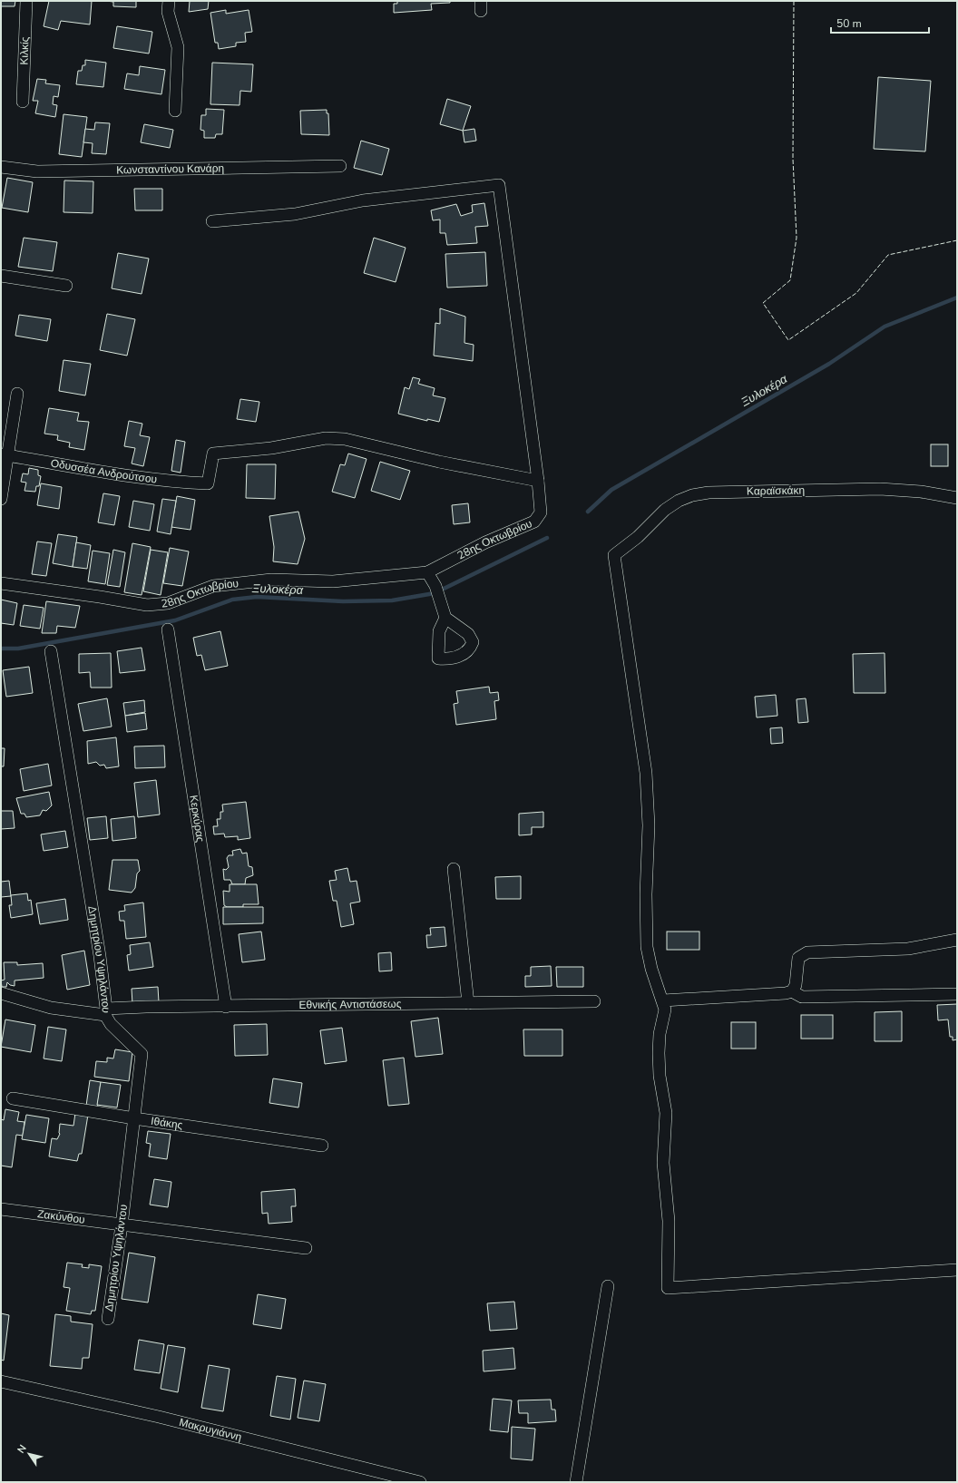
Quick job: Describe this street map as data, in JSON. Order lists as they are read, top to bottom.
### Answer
{
  "streets": {
    "street": [
      "Κιλκίς",
      "Κωνσταντίνου Κανάρη",
      "Οδυσσέα Ανδρούτσου",
      "Καραϊσκάκη",
      "28ης Οκτωβρίου",
      "Κερκύρας",
      "Δημητρίου Υψηλάντου",
      "Εθνικής Αντιστάσεως",
      "Ιθάκης",
      "Ζακύνθου",
      "Μακρυγιάννη"
    ]
  },
  "crossings": [
    ["Οδυσσέα Ανδρούτσου", "28ης Οκτωβρίου"],
    ["Κερκύρας", "Εθνικής Αντιστάσεως"],
    ["Δημητρίου Υψηλάντου", "Εθνικής Αντιστάσεως"],
    ["Δημητρίου Υψηλάντου", "Ιθάκης"],
    ["Δημητρίου Υψηλάντου", "Ζακύνθου"]
  ],
  "water": ["Ξυλοκέρα"],
  "scale_bar": "50 m",
  "north": "top left"
}
